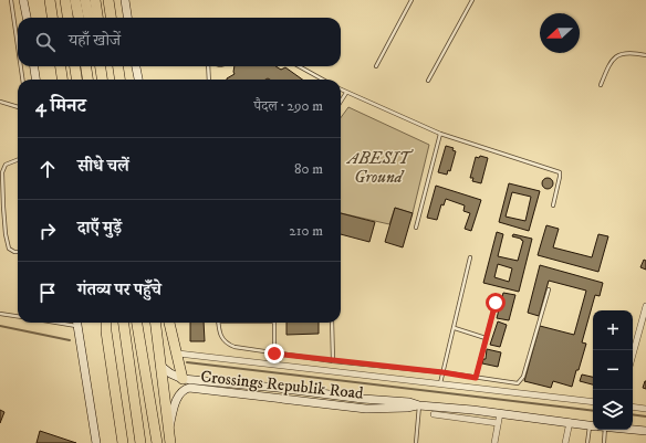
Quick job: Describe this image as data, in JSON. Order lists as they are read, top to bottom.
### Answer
{
  "streets": {
    "street": ["Crossings Republik Road"]
  },
  "parks": ["ABESIT Ground"],
  "north": "left",
  "page": {
    "search": "यहाँ खोजें",
    "heading": ["4 मिनट", "पैदल · 290 m"],
    "list": [
      ["सीधे चलें", "80 m"],
      ["दाएँ मुड़ें", "210 m"],
      "गंतव्य पर पहुँचे"
    ],
    "map_buttons": ["+", "−"]
  }
}
